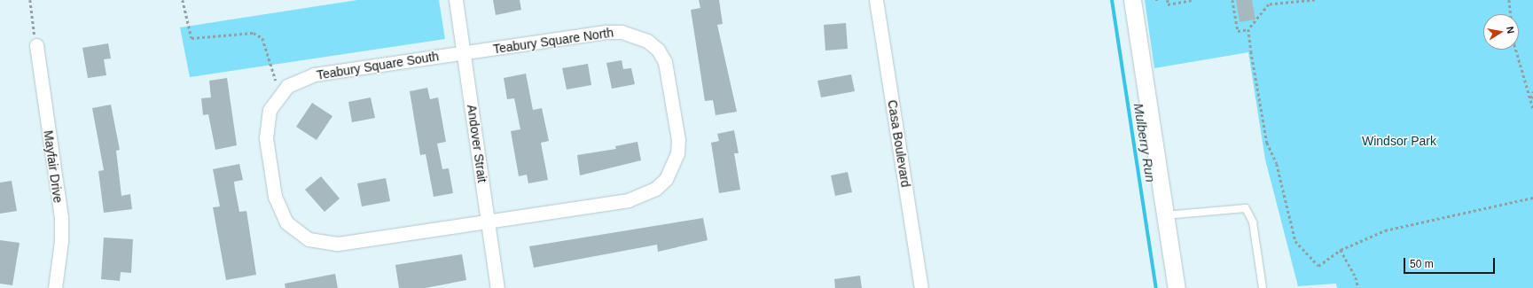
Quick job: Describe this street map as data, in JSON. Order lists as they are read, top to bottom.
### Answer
{
  "streets": {
    "street": [
      "Teabury Square North",
      "Teabury Square South",
      "Andover Strait",
      "Casa Boulevard",
      "Mayfair Drive"
    ]
  },
  "crossings": [
    ["Teabury Square North", "Teabury Square South"],
    ["Teabury Square North", "Andover Strait"],
    ["Teabury Square South", "Andover Strait"]
  ],
  "water": ["Mulberry Run"],
  "parks": ["Windsor Park"],
  "scale_bar": "50 m",
  "north": "right"
}
